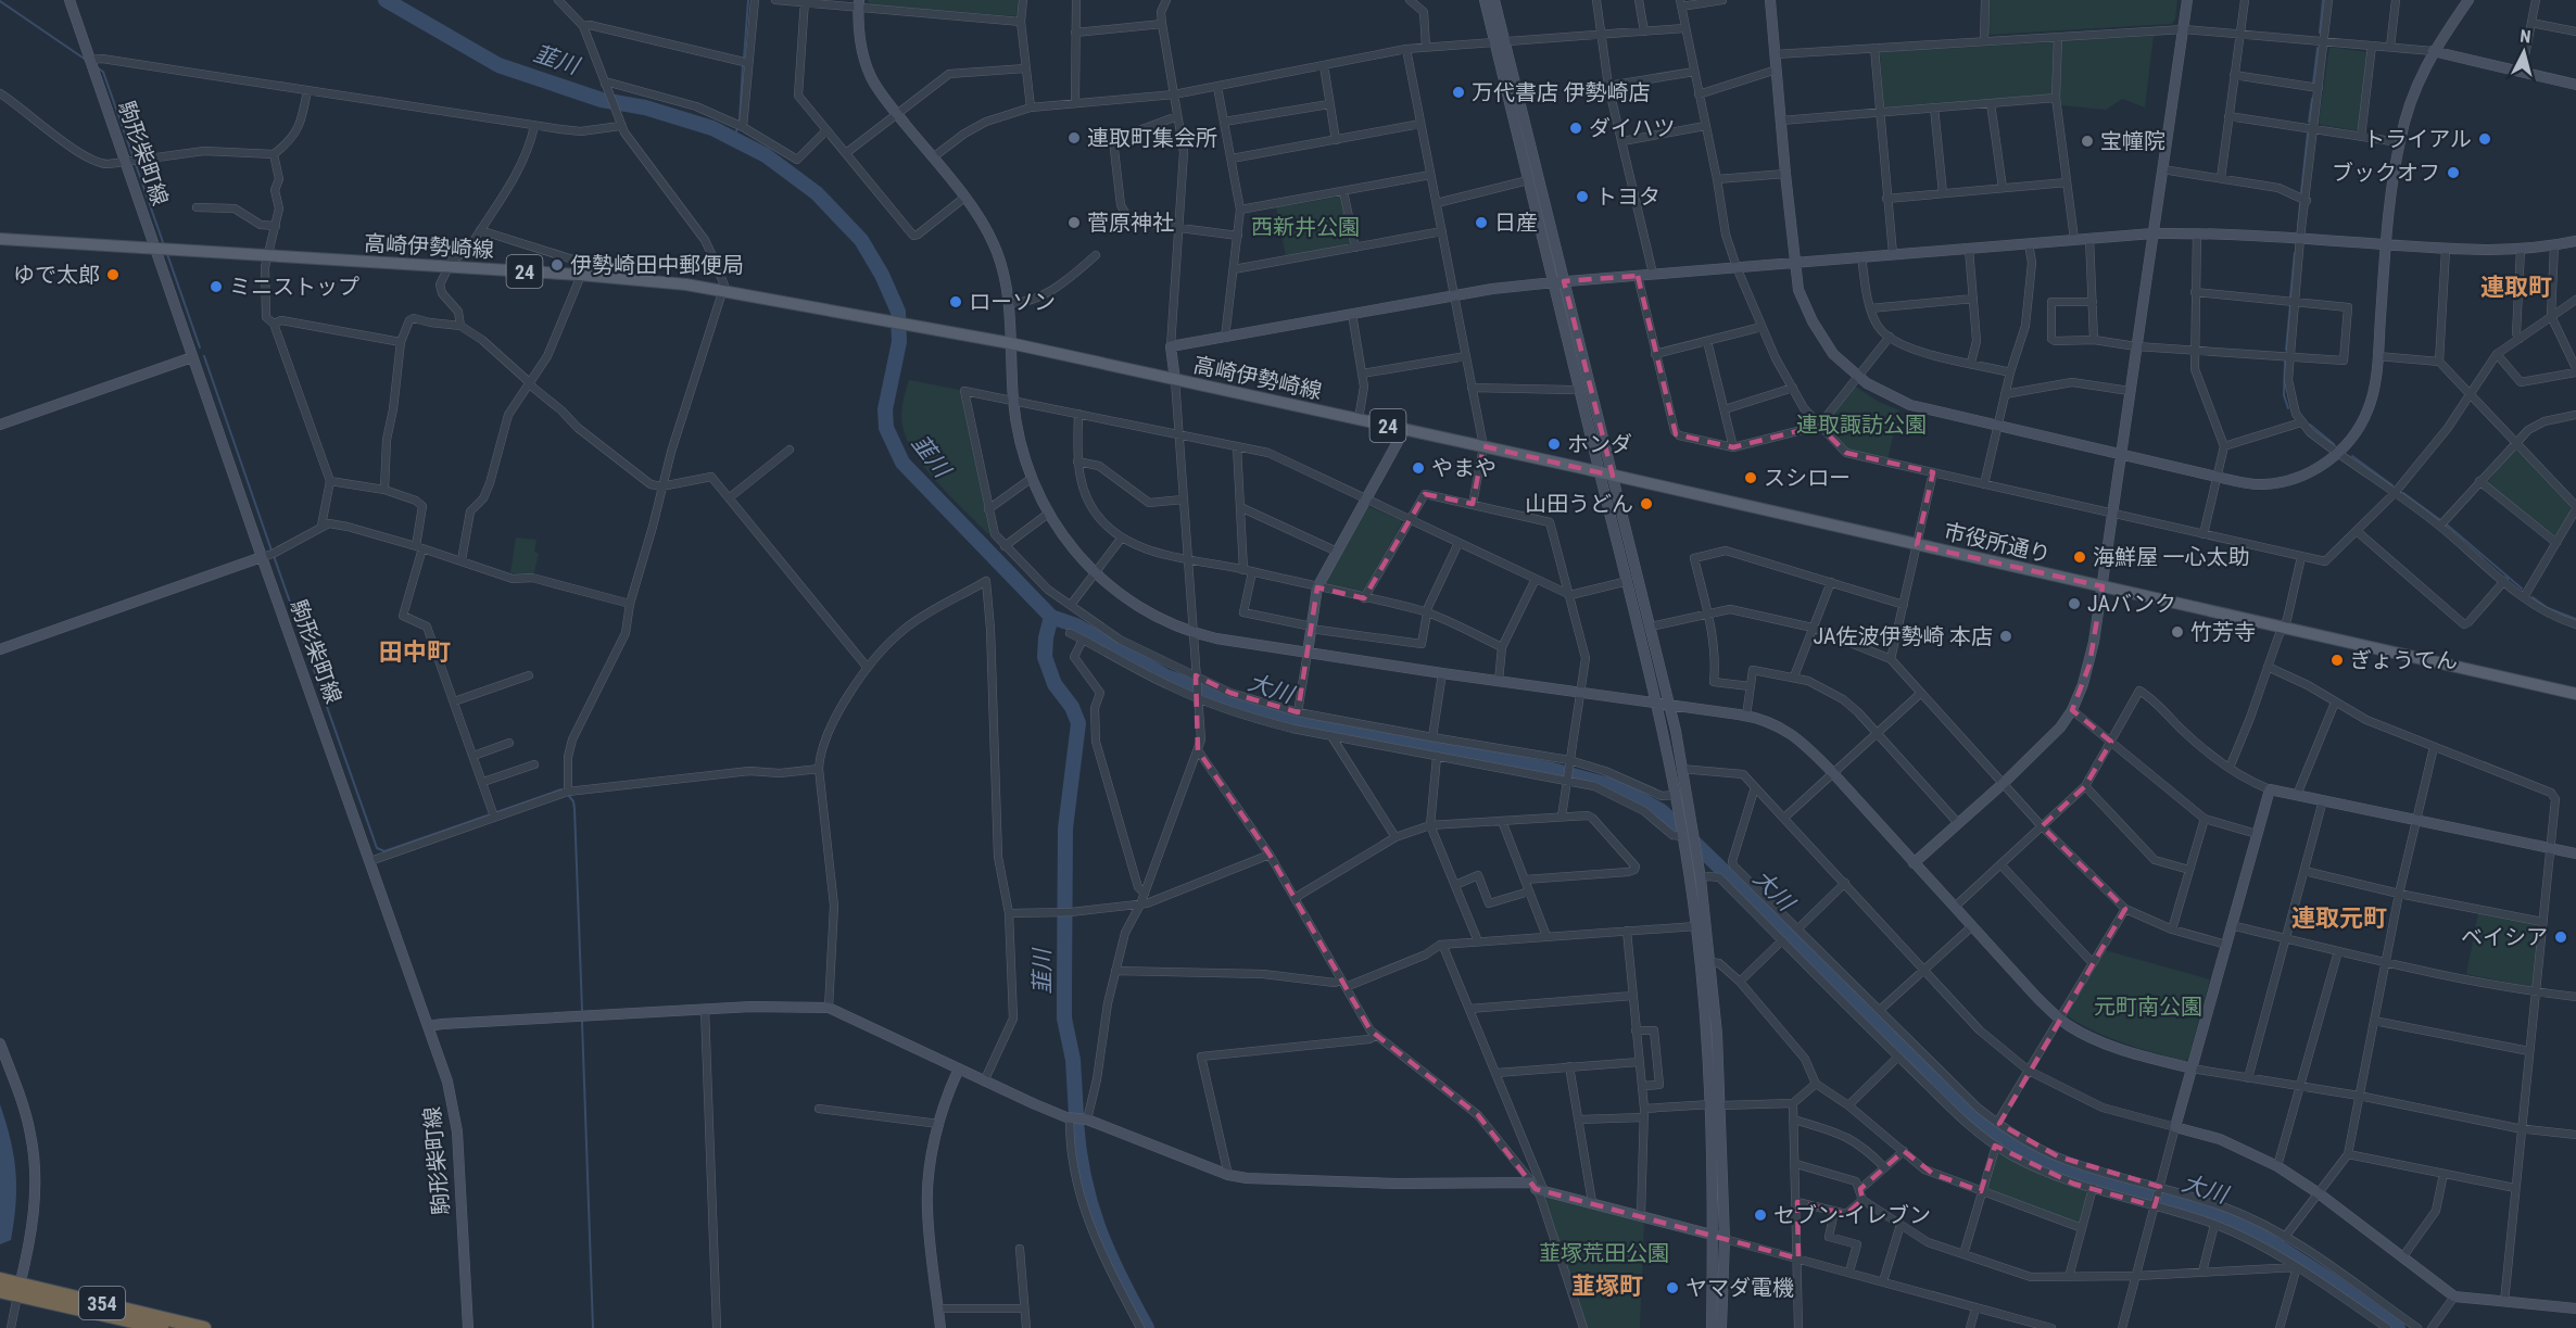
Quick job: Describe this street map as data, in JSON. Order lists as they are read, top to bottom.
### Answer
{
  "streets": {
    "highway": ["354"],
    "main road": ["高崎伊勢崎線", "24", "市役所通り"],
    "street": ["駒形柴町線"]
  },
  "crossings": [
    ["駒形柴町線", "高崎伊勢崎線"],
    ["高崎伊勢崎線", "市役所通り"]
  ],
  "districts": [
    "連取町",
    "田中町",
    "連取元町",
    "韮塚町"
  ],
  "water": ["韮川", "大川"],
  "parks": [
    "西新井公園",
    "連取諏訪公園",
    "元町南公園",
    "韮塚荒田公園"
  ],
  "places": [
    "万代書店 伊勢崎店",
    "ダイハツ",
    "連取町集会所",
    "トライアル",
    "宝幢院",
    "ブックオフ",
    "トヨタ",
    "菅原神社",
    "日産",
    "伊勢崎田中郵便局",
    "ゆで太郎",
    "ミニストップ",
    "ローソン",
    "ホンダ",
    "やまや",
    "スシロー",
    "山田うどん",
    "海鮮屋 一心太助",
    "JAバンク",
    "竹芳寺",
    "JA佐波伊勢崎 本店",
    "ぎょうてん",
    "ベイシア",
    "セブン-イレブン",
    "ヤマダ電機"
  ],
  "north": "top"
}
